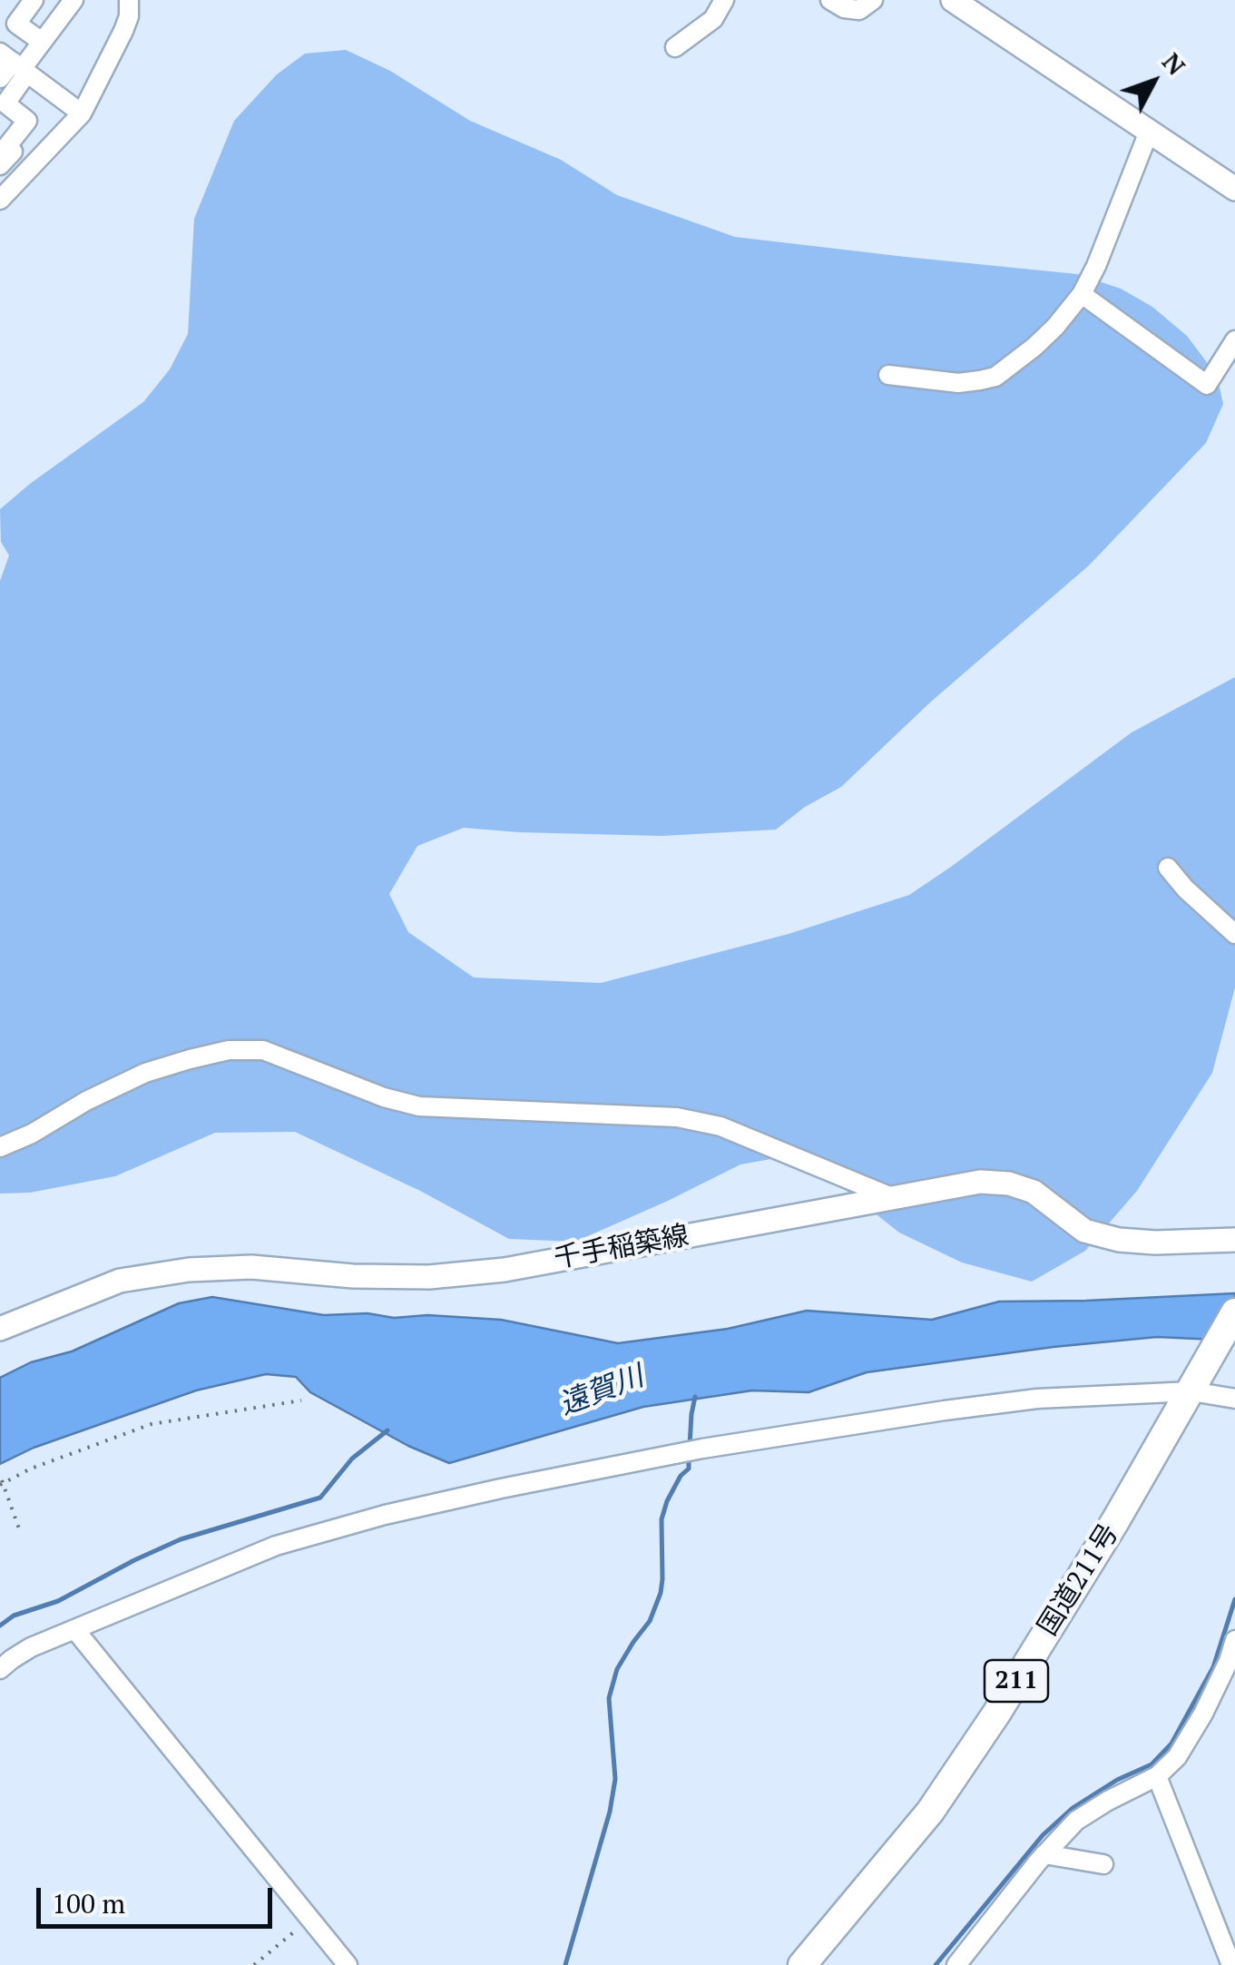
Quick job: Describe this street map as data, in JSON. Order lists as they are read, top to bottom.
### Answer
{
  "streets": {
    "highway": ["国道211号", "211"],
    "main road": ["千手稲築線"]
  },
  "water": ["遠賀川"],
  "scale_bar": "100 m",
  "north": "top right"
}
